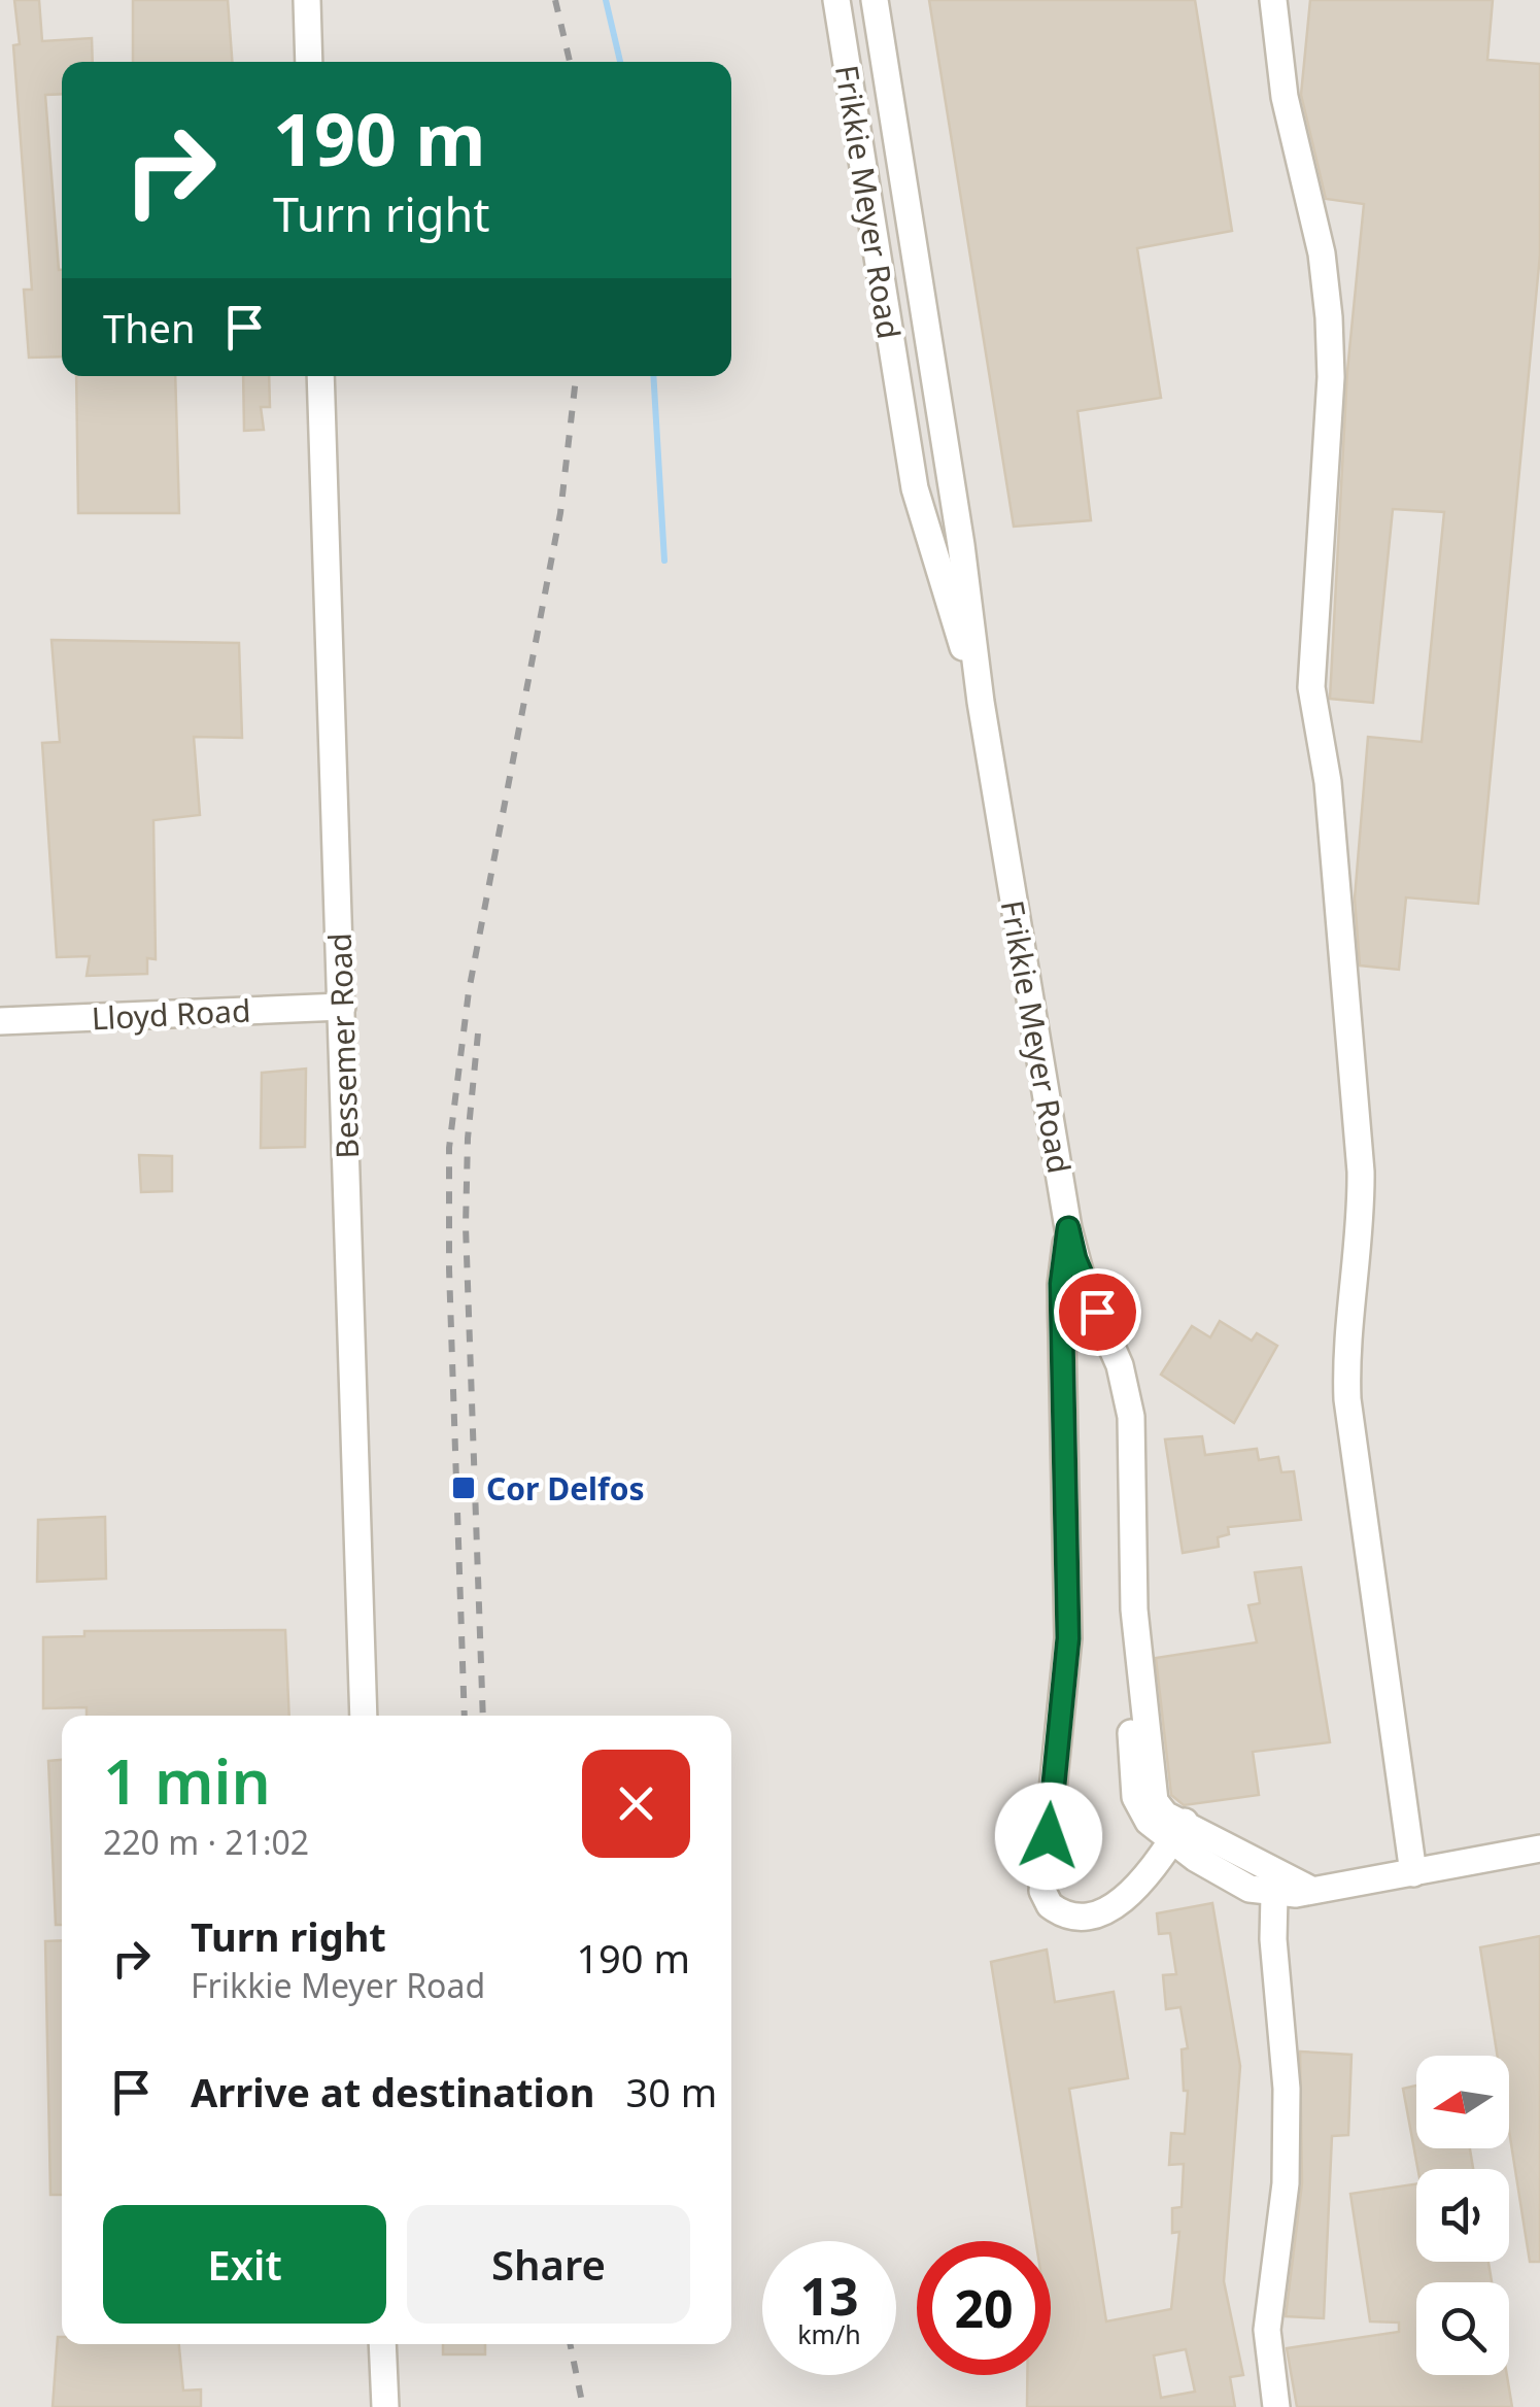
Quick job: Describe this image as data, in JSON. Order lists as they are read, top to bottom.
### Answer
{
  "streets": {
    "street": ["Frikkie Meyer Road", "Lloyd Road", "Bessemer Road"]
  },
  "crossings": [
    ["Lloyd Road", "Bessemer Road"]
  ],
  "places": {
    "transit": ["Cor Delfos"]
  },
  "north": "left",
  "page": {
    "turn": ["190 m", "Turn right"],
    "then": "Then",
    "heading": ["1 min", "220 m · 21:02"],
    "list": [
      {
        "name": "Turn right",
        "note": "Frikkie Meyer Road",
        "value": "190 m"
      },
      {
        "name": "Arrive at destination",
        "value": "30 m"
      }
    ],
    "buttons": ["Exit", "Share"],
    "speed": "13 km/h",
    "limit": "20"
  }
}
